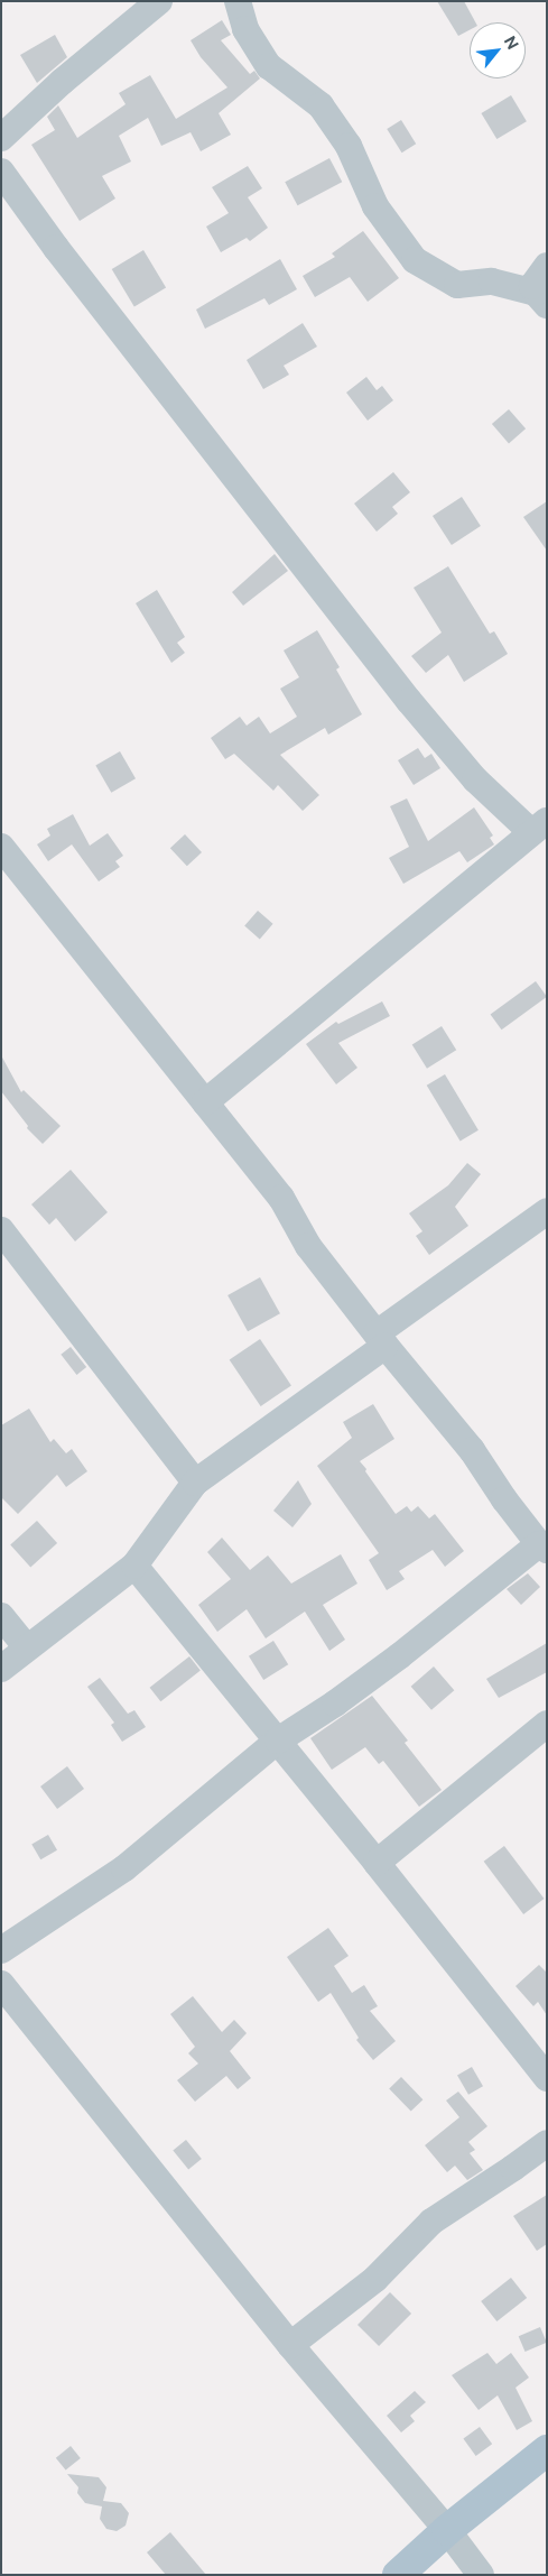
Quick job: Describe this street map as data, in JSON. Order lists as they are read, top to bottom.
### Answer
{
  "north": "top right"
}
